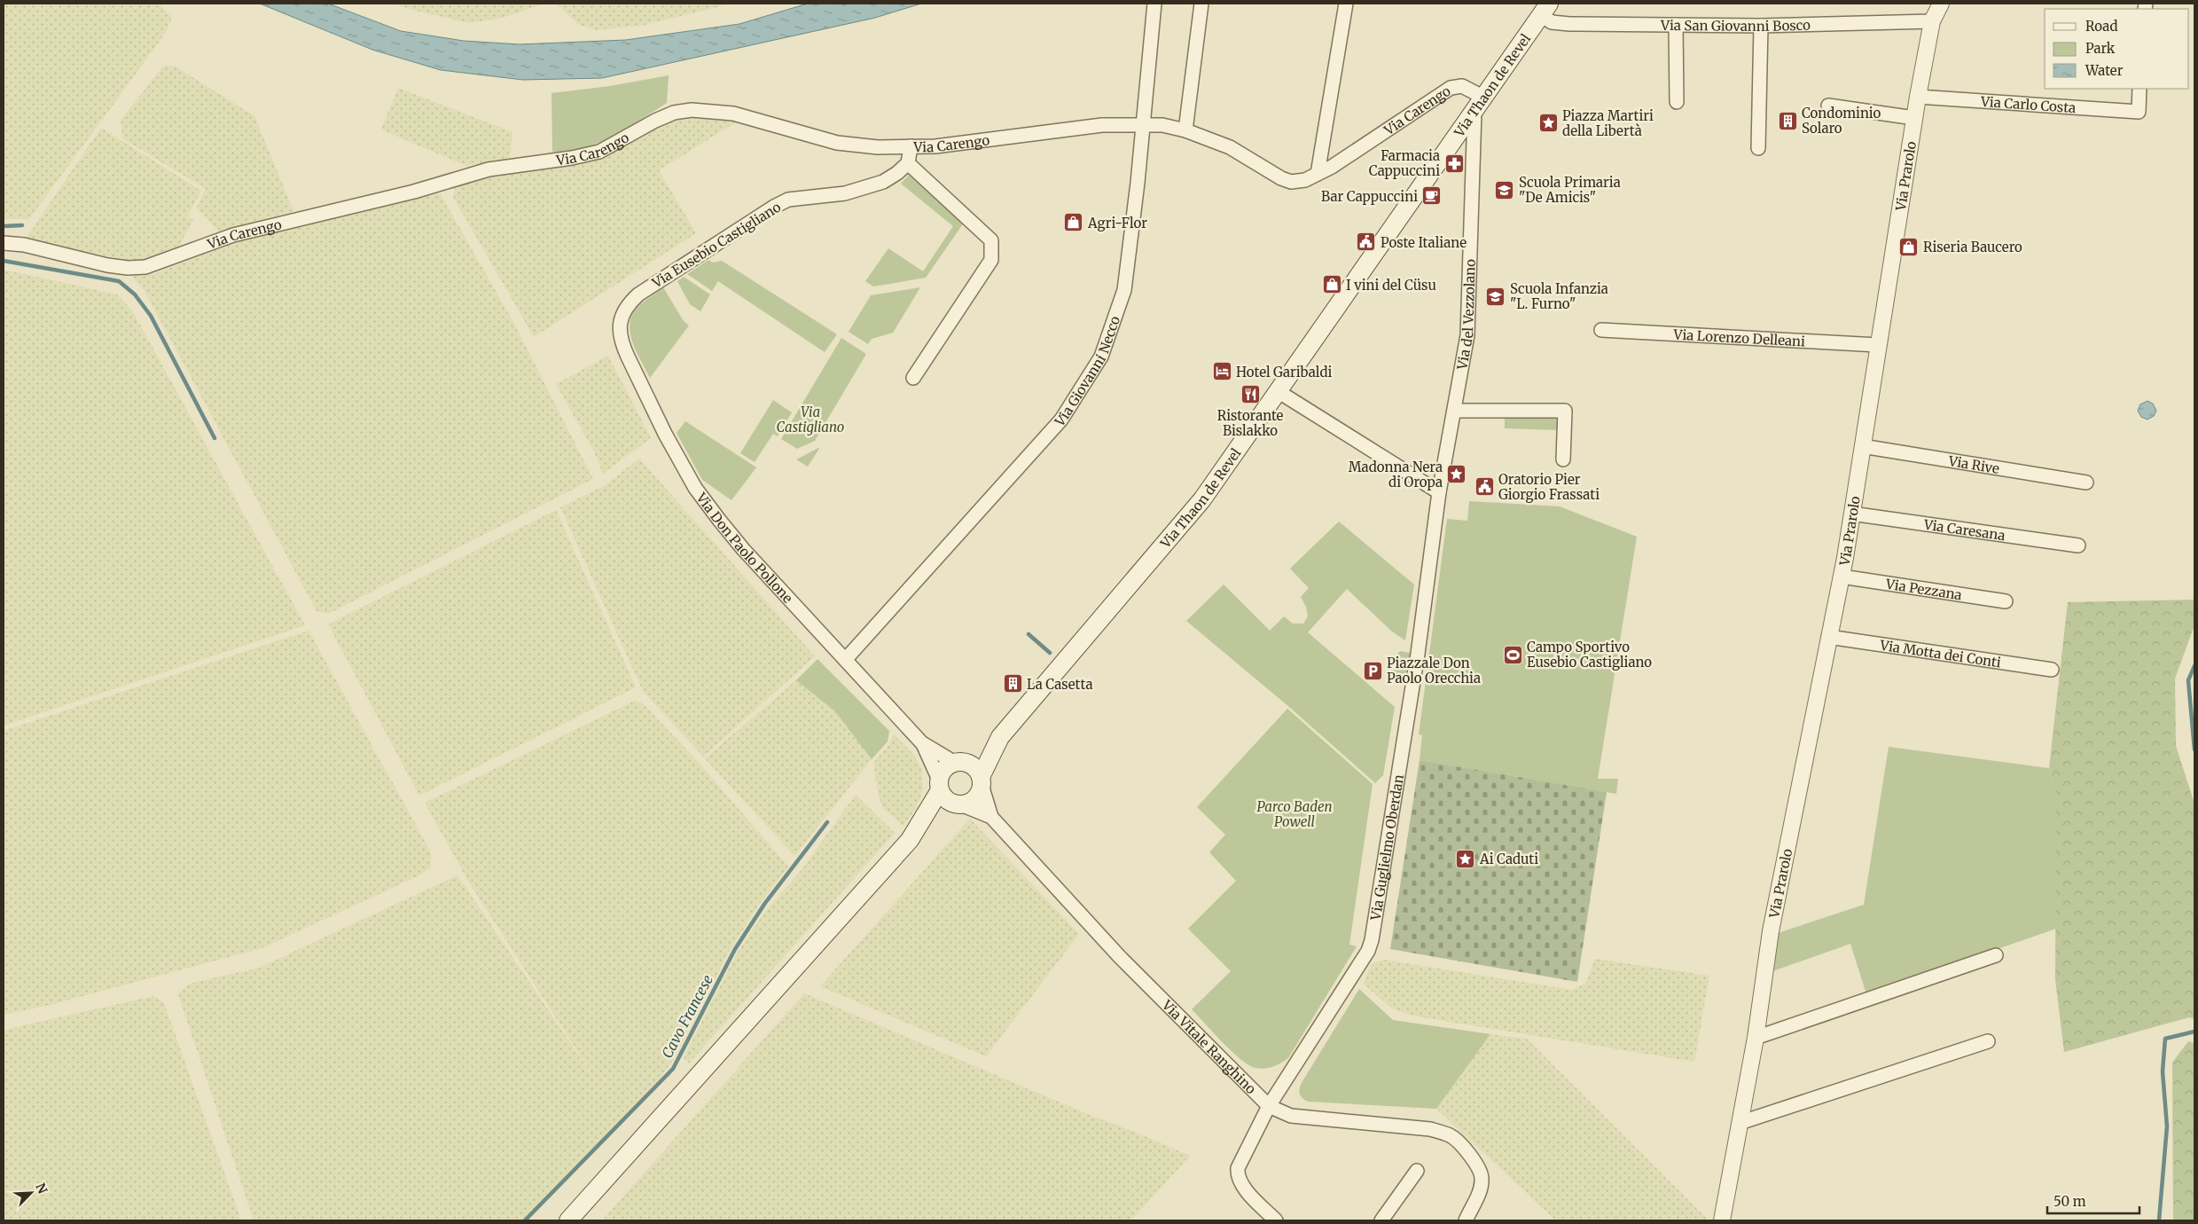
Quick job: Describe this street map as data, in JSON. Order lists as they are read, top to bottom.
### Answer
{
  "streets": {
    "main road": ["Via Thaon de Revel"],
    "street": [
      "Via San Giovanni Bosco",
      "Via Carlo Costa",
      "Via Carengo",
      "Via Prarolo",
      "Via Eusebio Castigliano",
      "Via del Vezzolano",
      "Via Lorenzo Delleani",
      "Via Giovanni Necco",
      "Via Rive",
      "Via Caresana",
      "Via Don Paolo Pollone",
      "Via Pezzana",
      "Via Motta dei Conti",
      "Via Guglielmo Oberdan",
      "Via Vitale Ranghino"
    ]
  },
  "crossings": [
    ["Via San Giovanni Bosco", "Via Thaon de Revel"],
    ["Via San Giovanni Bosco", "Via Prarolo"],
    ["Via Thaon de Revel", "Via Carengo"],
    ["Via Thaon de Revel", "Via del Vezzolano"],
    ["Via Thaon de Revel", "Via Don Paolo Pollone"],
    ["Via Thaon de Revel", "Via Vitale Ranghino"],
    ["Via Carlo Costa", "Via Prarolo"],
    ["Via Carengo", "Via del Vezzolano"],
    ["Via Carengo", "Via Giovanni Necco"],
    ["Via Prarolo", "Via Lorenzo Delleani"],
    ["Via Prarolo", "Via Rive"],
    ["Via Prarolo", "Via Caresana"],
    ["Via Prarolo", "Via Pezzana"],
    ["Via Prarolo", "Via Motta dei Conti"],
    ["Via Eusebio Castigliano", "Via Don Paolo Pollone"],
    ["Via del Vezzolano", "Via Guglielmo Oberdan"],
    ["Via Giovanni Necco", "Via Don Paolo Pollone"],
    ["Via Don Paolo Pollone", "Via Vitale Ranghino"],
    ["Via Guglielmo Oberdan", "Via Vitale Ranghino"]
  ],
  "water": ["Cavo Francese"],
  "parks": ["Via Castigliano", "Parco Baden Powell"],
  "places": {
    "building": ["Condominio Solaro", "La Casetta"],
    "place": ["Piazza Martiri della Libertà", "Madonna Nera di Oropa", "Ai Caduti"],
    "pharmacy": ["Farmacia Cappuccini"],
    "school or university": ["Scuola Primaria \"De Amicis\"", "Scuola Infanzia \"L. Furno\""],
    "cafe": ["Bar Cappuccini"],
    "shop": ["Agri-Flor", "Riseria Baucero", "I vini del Cüsu"],
    "public building": ["Poste Italiane", "Oratorio Pier Giorgio Frassati"],
    "hotel": ["Hotel Garibaldi"],
    "restaurant": ["Ristorante Bislakko"],
    "sports": ["Campo Sportivo Eusebio Castigliano"],
    "parking": ["Piazzale Don Paolo Orecchia"]
  },
  "legend": ["Road", "Park", "Water"],
  "scale_bar": "50 m",
  "north": "top right"
}
